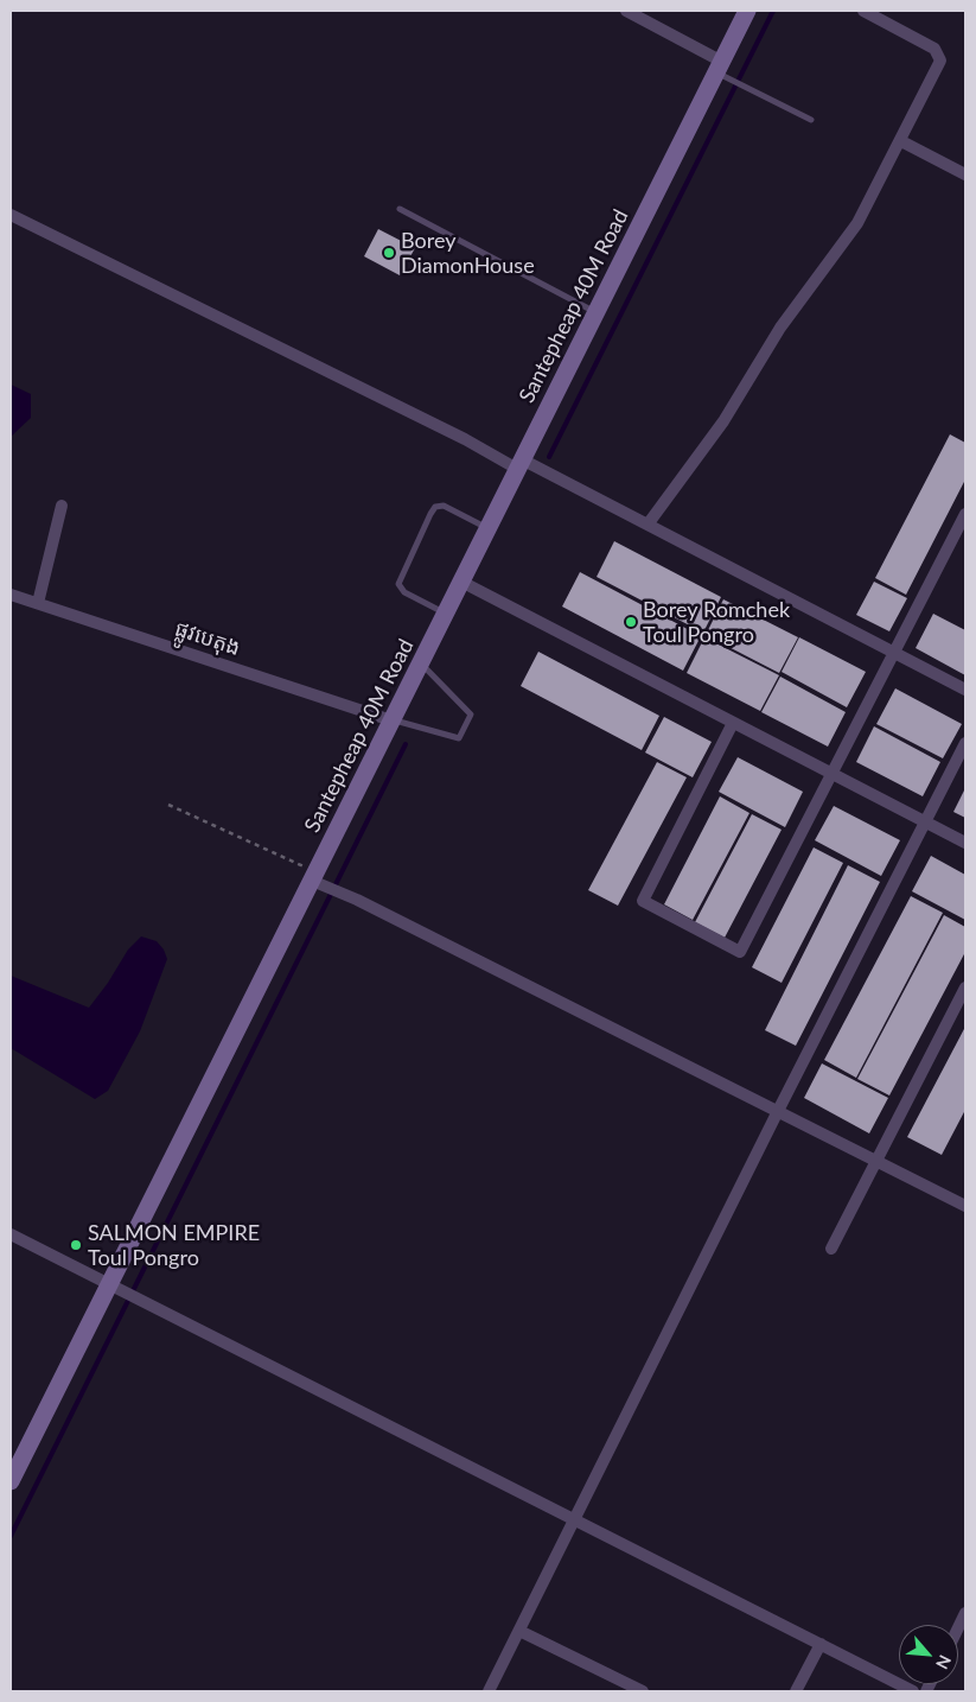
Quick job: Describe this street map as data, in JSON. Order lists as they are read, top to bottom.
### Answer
{
  "streets": {
    "main road": ["Santepheap 40M Road"],
    "street": ["ផ្លូវបេតុង"]
  },
  "crossings": [
    ["Santepheap 40M Road", "ផ្លូវបេតុង"]
  ],
  "places": ["Borey DiamonHouse", "Borey Romchek Toul Pongro", "SALMON EMPIRE Toul Pongro"],
  "north": "bottom right"
}
